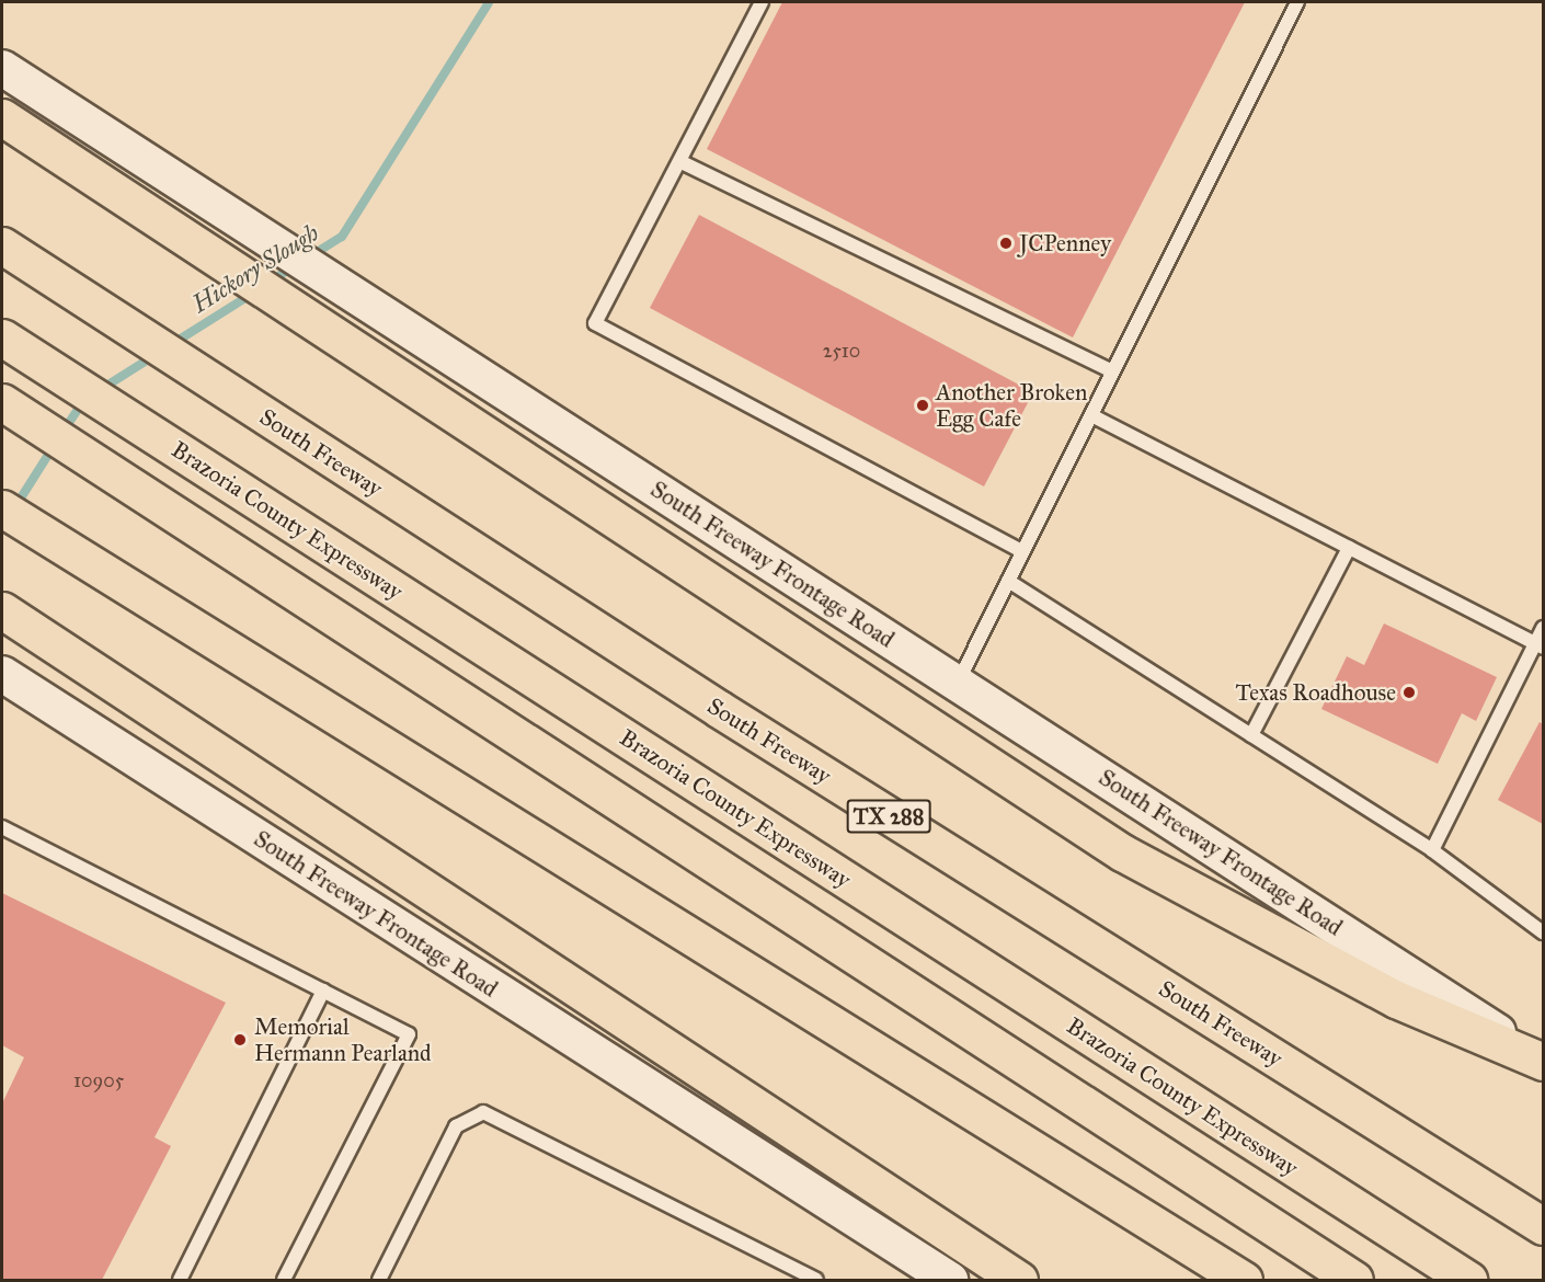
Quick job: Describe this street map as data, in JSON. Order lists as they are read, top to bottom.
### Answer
{
  "streets": {
    "highway": ["South Freeway", "Brazoria County Expressway", "TX 288"],
    "main road": ["South Freeway Frontage Road"]
  },
  "water": ["Hickory Slough"],
  "places": [
    "JCPenney",
    "Another Broken Egg Cafe",
    "Texas Roadhouse",
    "Memorial Hermann Pearland"
  ],
  "house_numbers": ["2510", "10905"]
}
